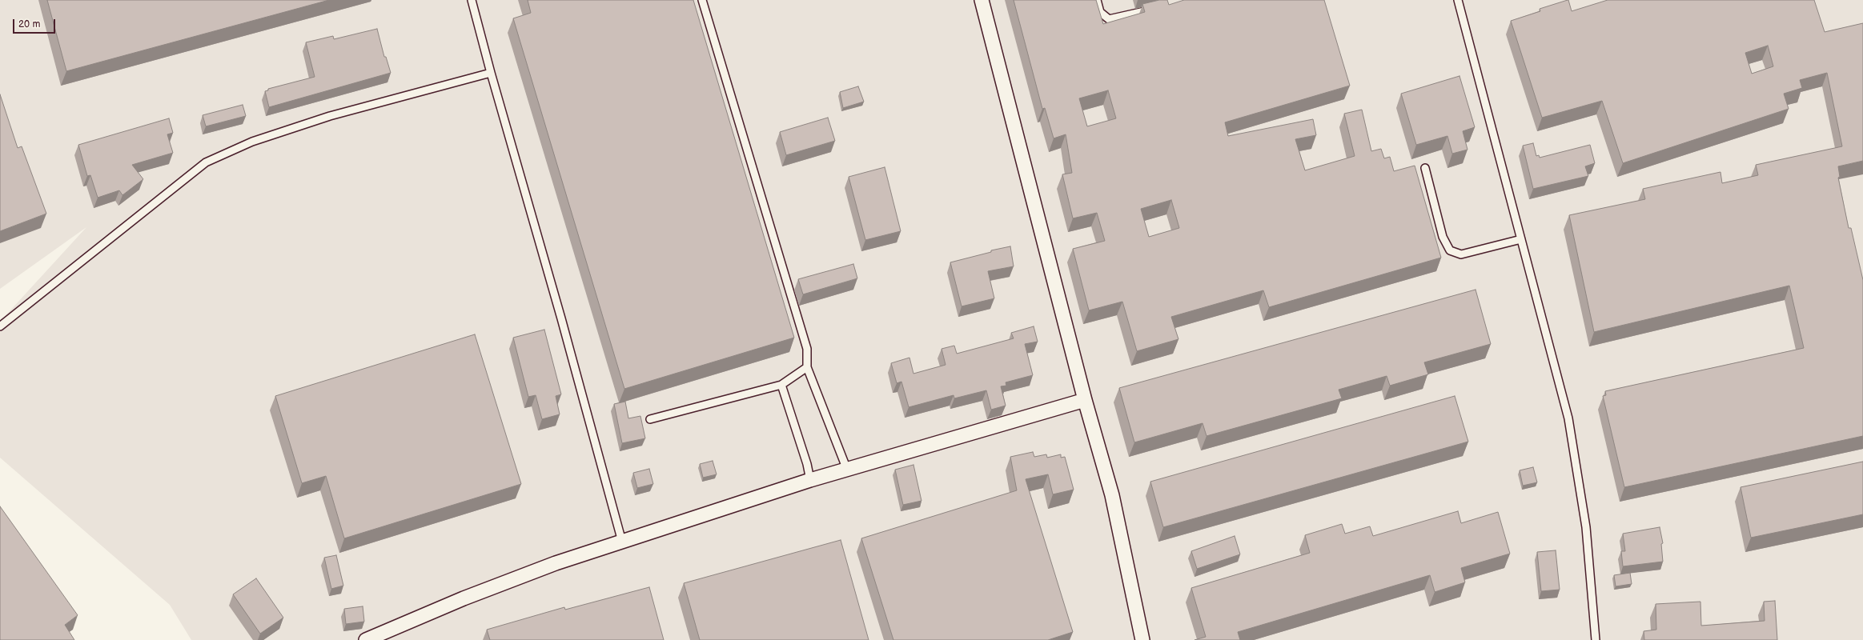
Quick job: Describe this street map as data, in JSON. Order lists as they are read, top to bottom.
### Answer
{
  "scale_bar": "20 m"
}
